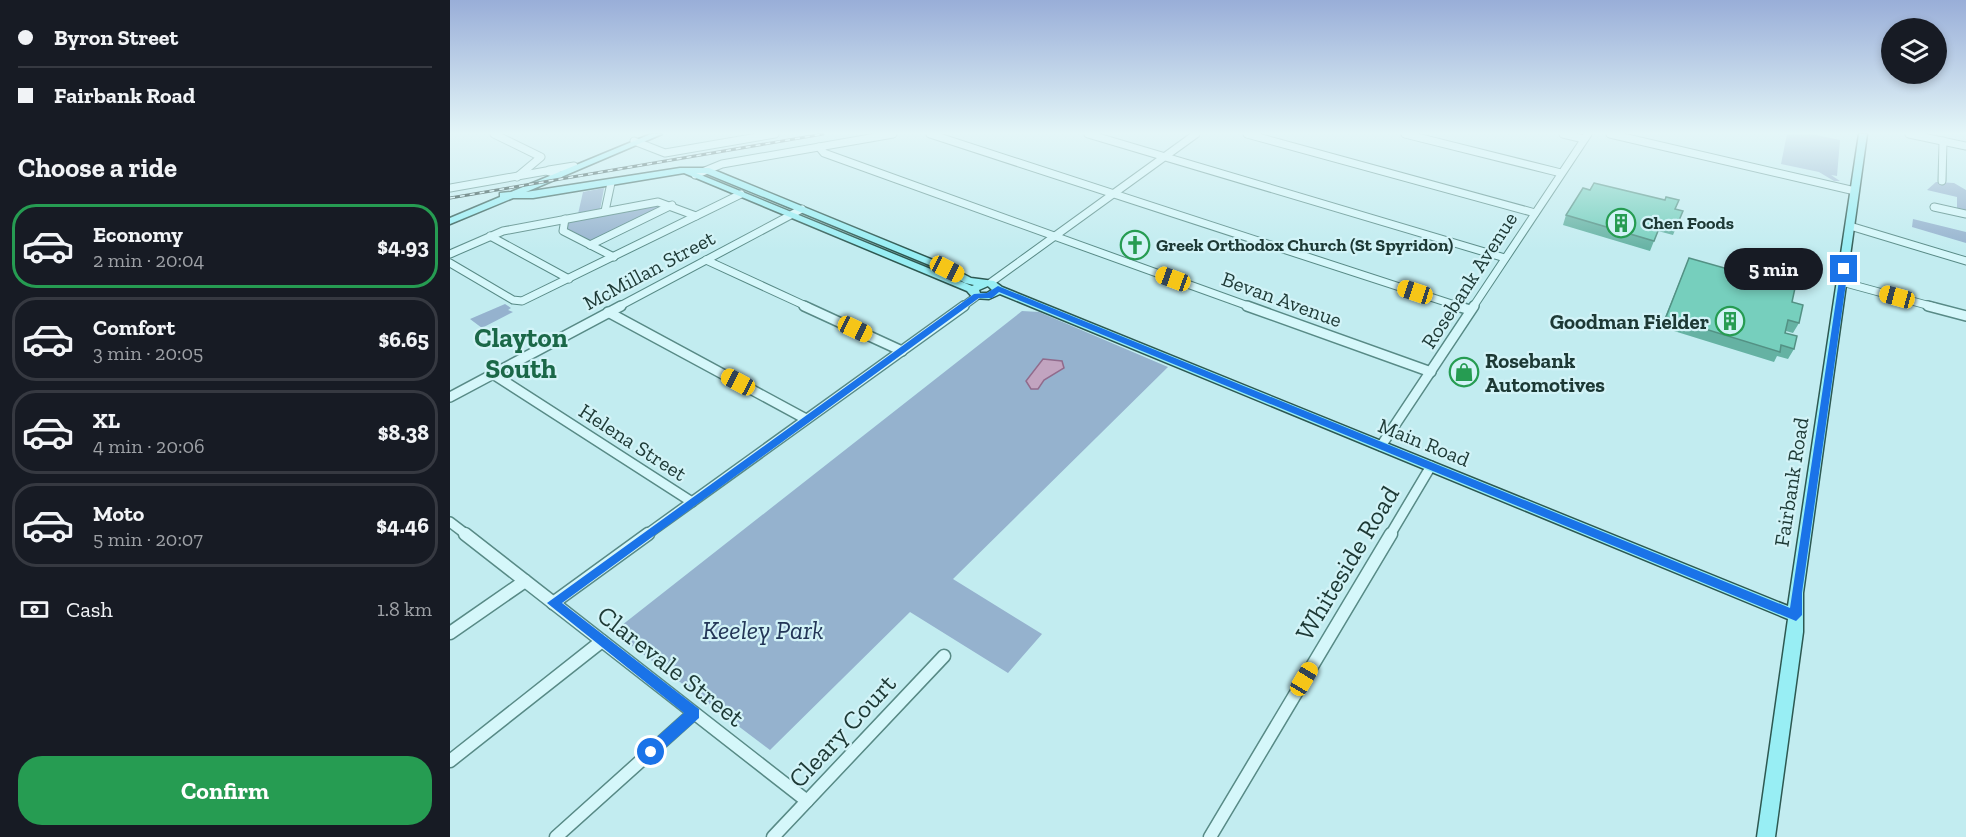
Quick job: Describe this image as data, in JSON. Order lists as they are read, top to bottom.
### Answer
{
  "streets": {
    "main road": ["Main Road", "Fairbank Road"],
    "street": [
      "McMillan Street",
      "Rosebank Avenue",
      "Bevan Avenue",
      "Helena Street",
      "Whiteside Road",
      "Clarevale Street",
      "Cleary Court"
    ]
  },
  "crossings": [
    ["McMillan Street", "Helena Street"],
    ["McMillan Street", "Main Road"],
    ["Rosebank Avenue", "Bevan Avenue"],
    ["Rosebank Avenue", "Main Road"],
    ["Main Road", "Fairbank Road"],
    ["Main Road", "Whiteside Road"],
    ["Clarevale Street", "Cleary Court"]
  ],
  "districts": ["Clayton South"],
  "parks": ["Keeley Park"],
  "places": {
    "building": ["Chen Foods", "Goodman Fielder"],
    "church": ["Greek Orthodox Church (St Spyridon)"],
    "shop": ["Rosebank Automotives"]
  },
  "page": {
    "banner": ["Byron Street", "Fairbank Road"],
    "heading": "Choose a ride",
    "list": [
      {
        "name": "Economy",
        "note": "2 min · 20:04",
        "value": "$4.93"
      },
      {
        "name": "Comfort",
        "note": "3 min · 20:05",
        "value": "$6.65"
      },
      {
        "name": "XL",
        "note": "4 min · 20:06",
        "value": "$8.38"
      },
      {
        "name": "Moto",
        "note": "5 min · 20:07",
        "value": "$4.46"
      }
    ],
    "bubble": "5 min",
    "pay": ["Cash", "1.8 km"],
    "buttons": "Confirm"
  }
}
